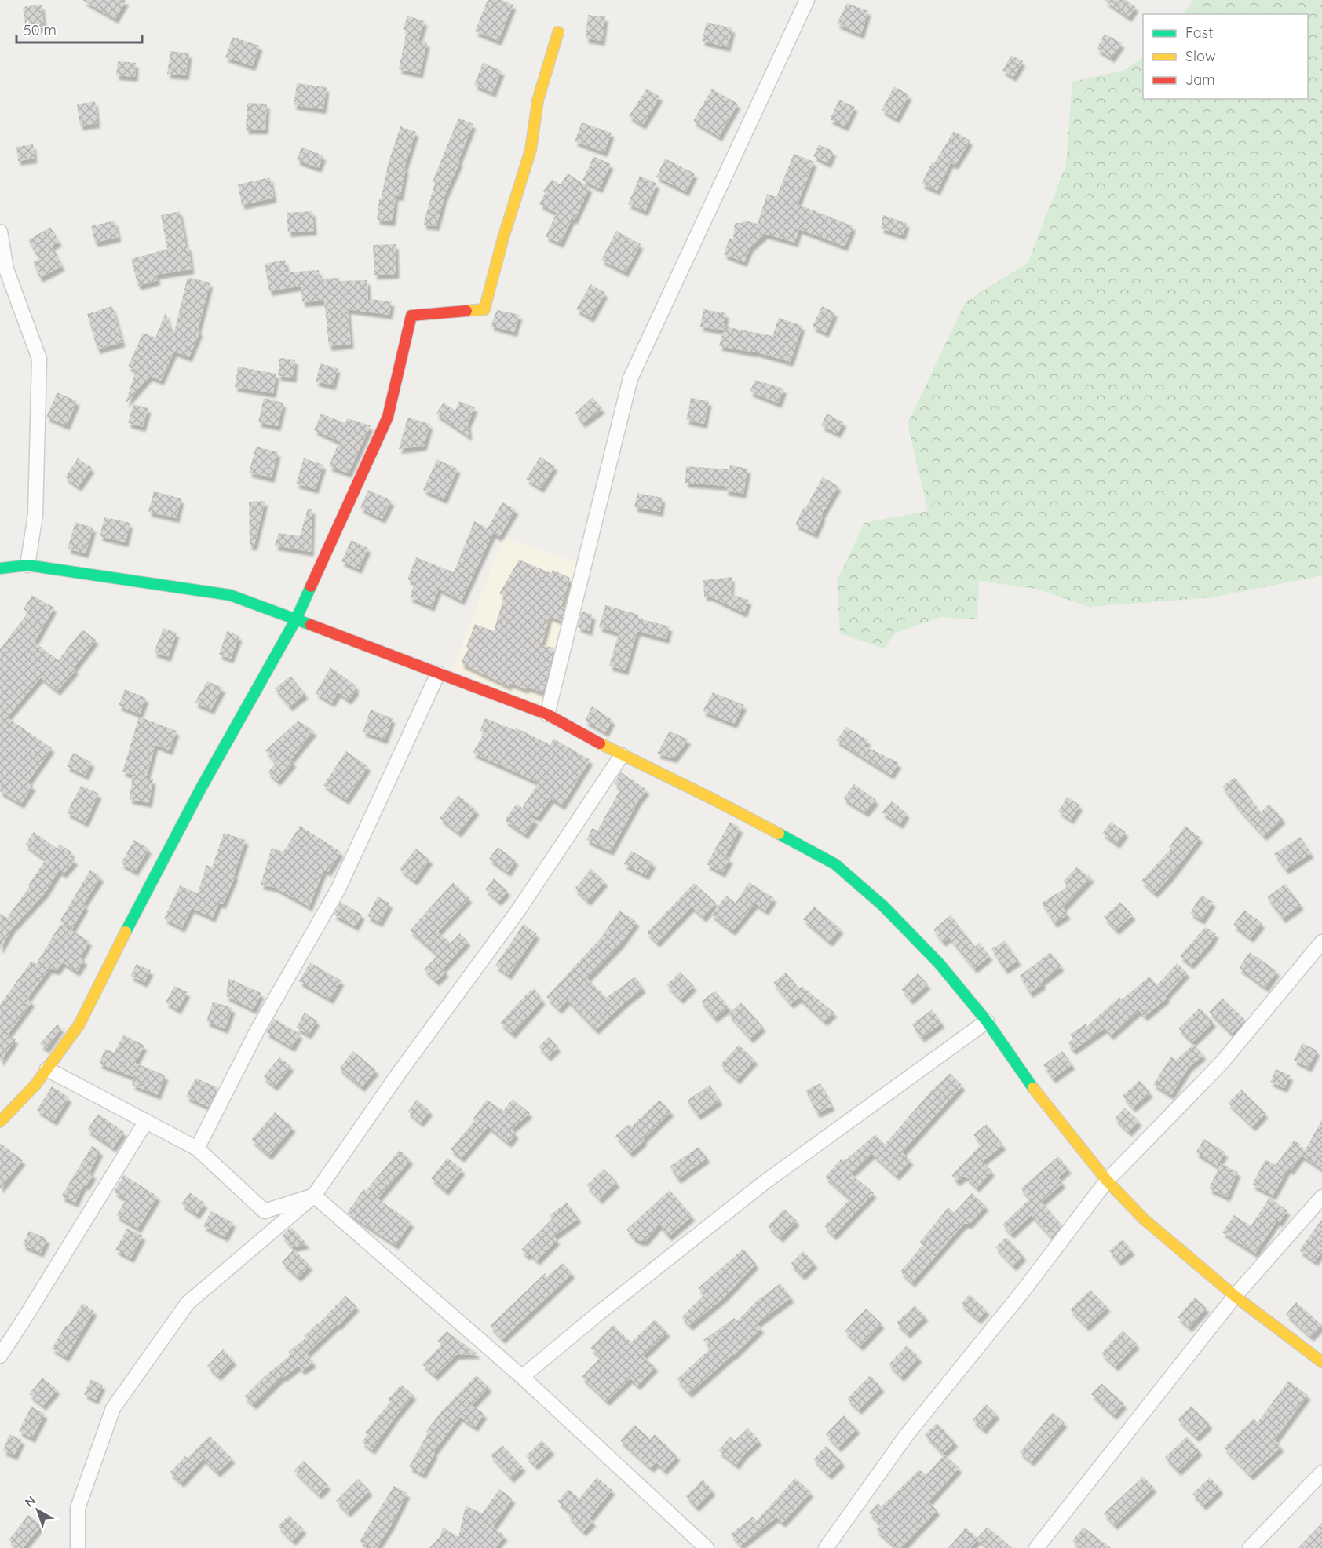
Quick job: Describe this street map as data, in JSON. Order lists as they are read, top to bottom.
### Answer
{
  "legend": ["Fast", "Slow", "Jam"],
  "scale_bar": "50 m",
  "north": "top left"
}
